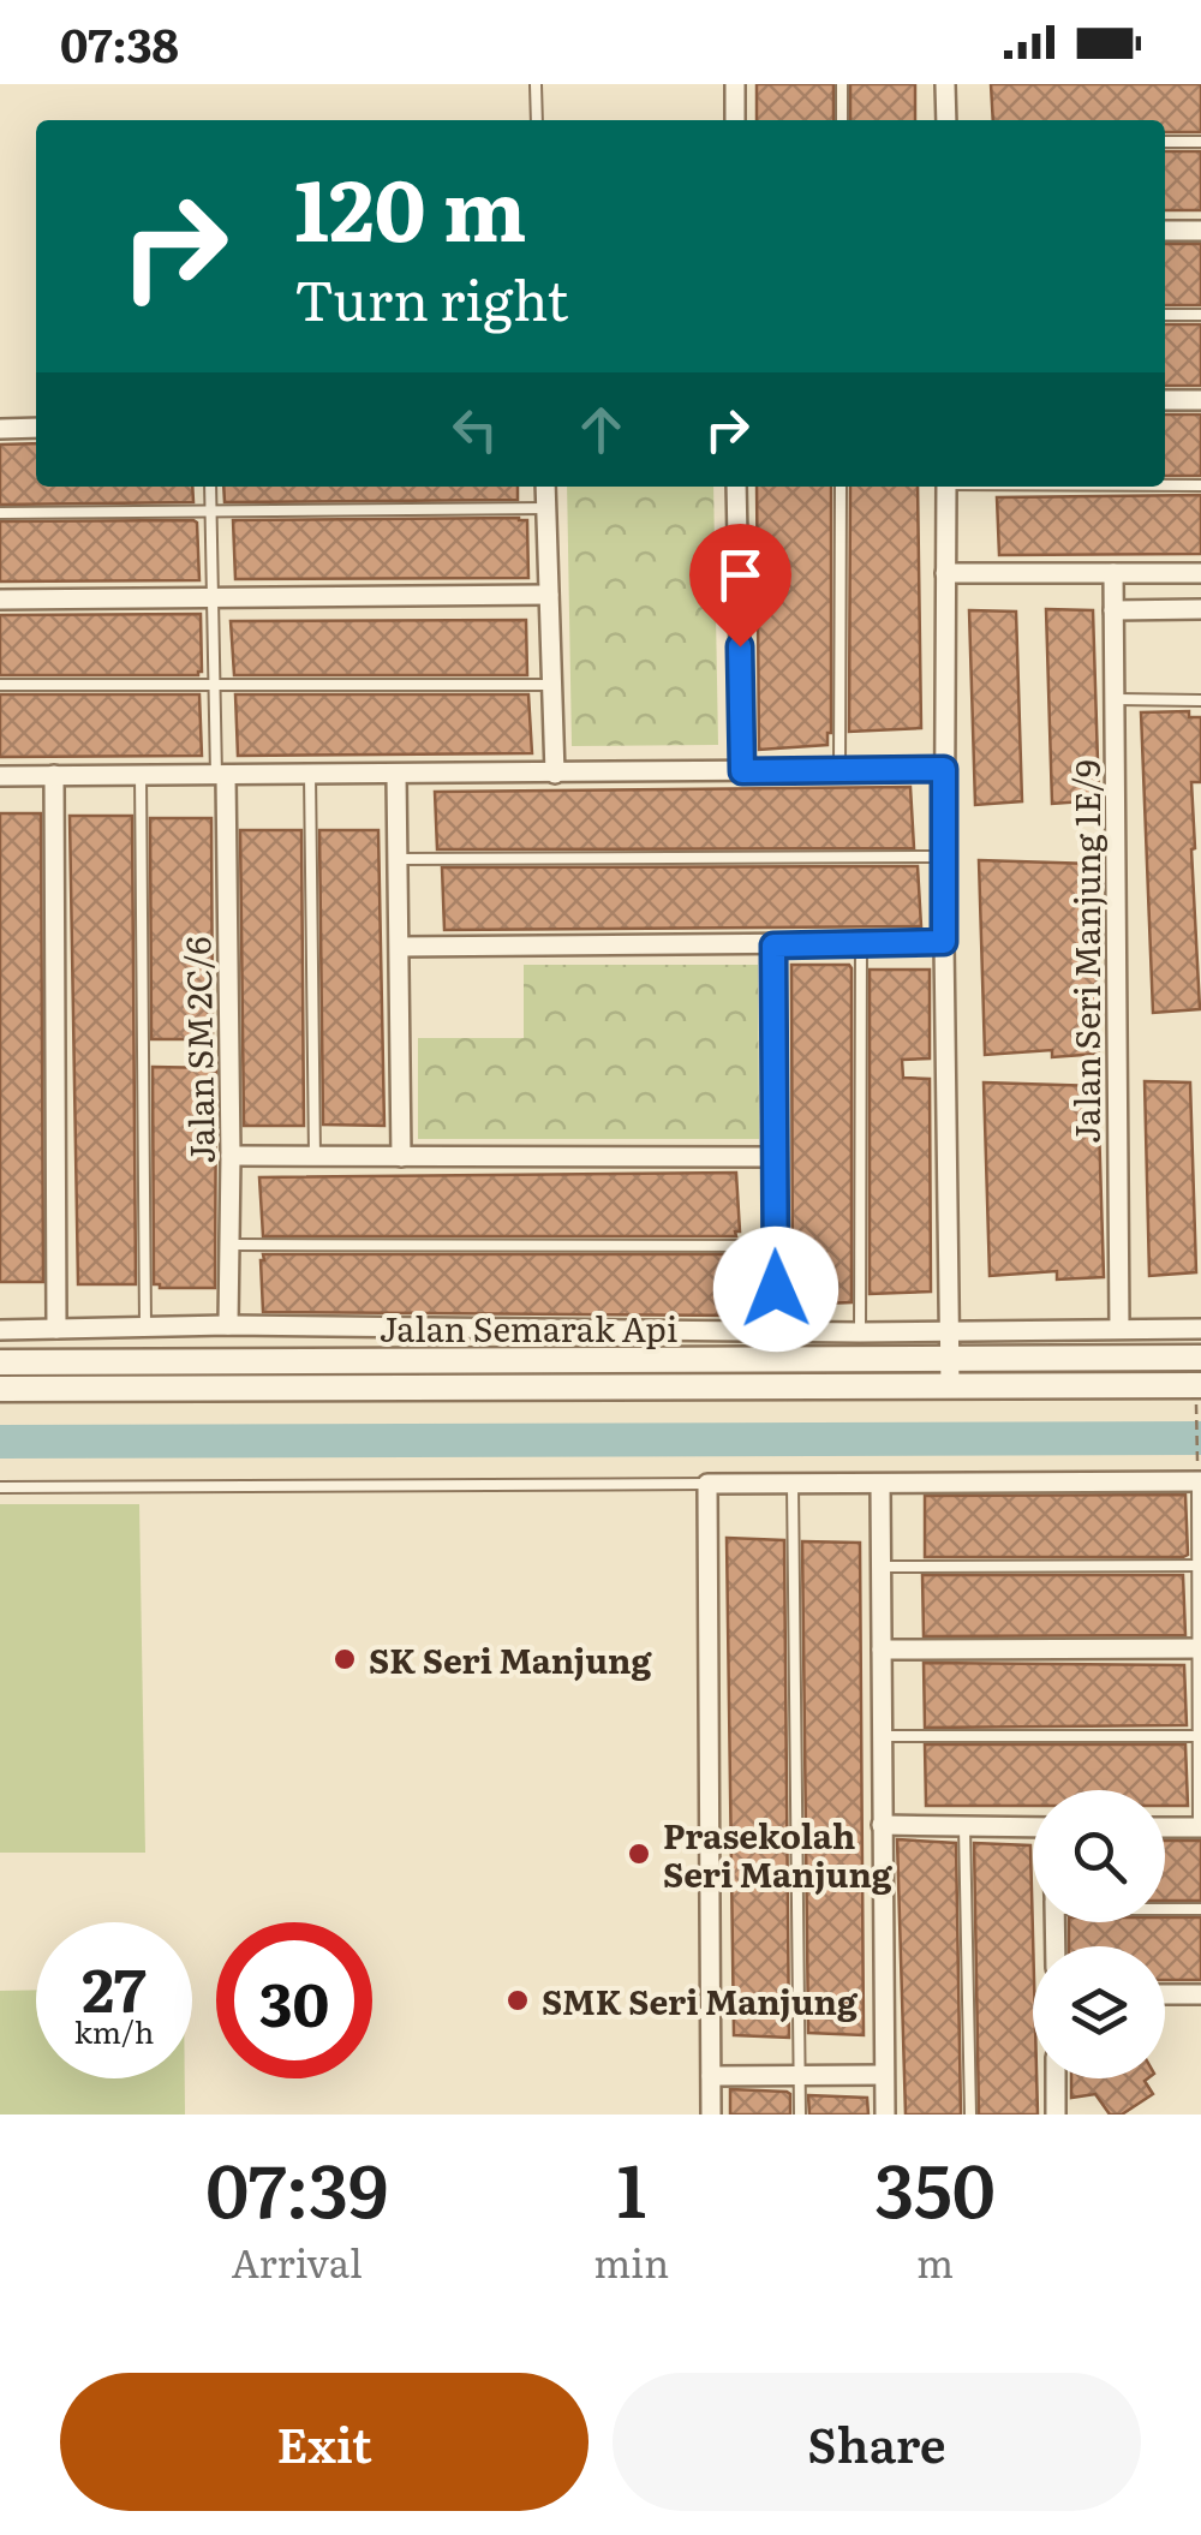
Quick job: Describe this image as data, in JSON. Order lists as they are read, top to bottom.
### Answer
{
  "streets": {
    "street": ["Jalan Seri Manjung 1E/9", "Jalan SM 2C/6", "Jalan Semarak Api"]
  },
  "places": ["SK Seri Manjung", "Prasekolah Seri Manjung", "SMK Seri Manjung"],
  "page": {
    "status": "07:38",
    "turn": ["120 m", "Turn right"],
    "speed": "27 km/h",
    "limit": "30",
    "eta": [
      "07:39",
      "Arrival",
      "1",
      "min",
      "350",
      "m"
    ],
    "buttons": ["Exit", "Share"]
  }
}
